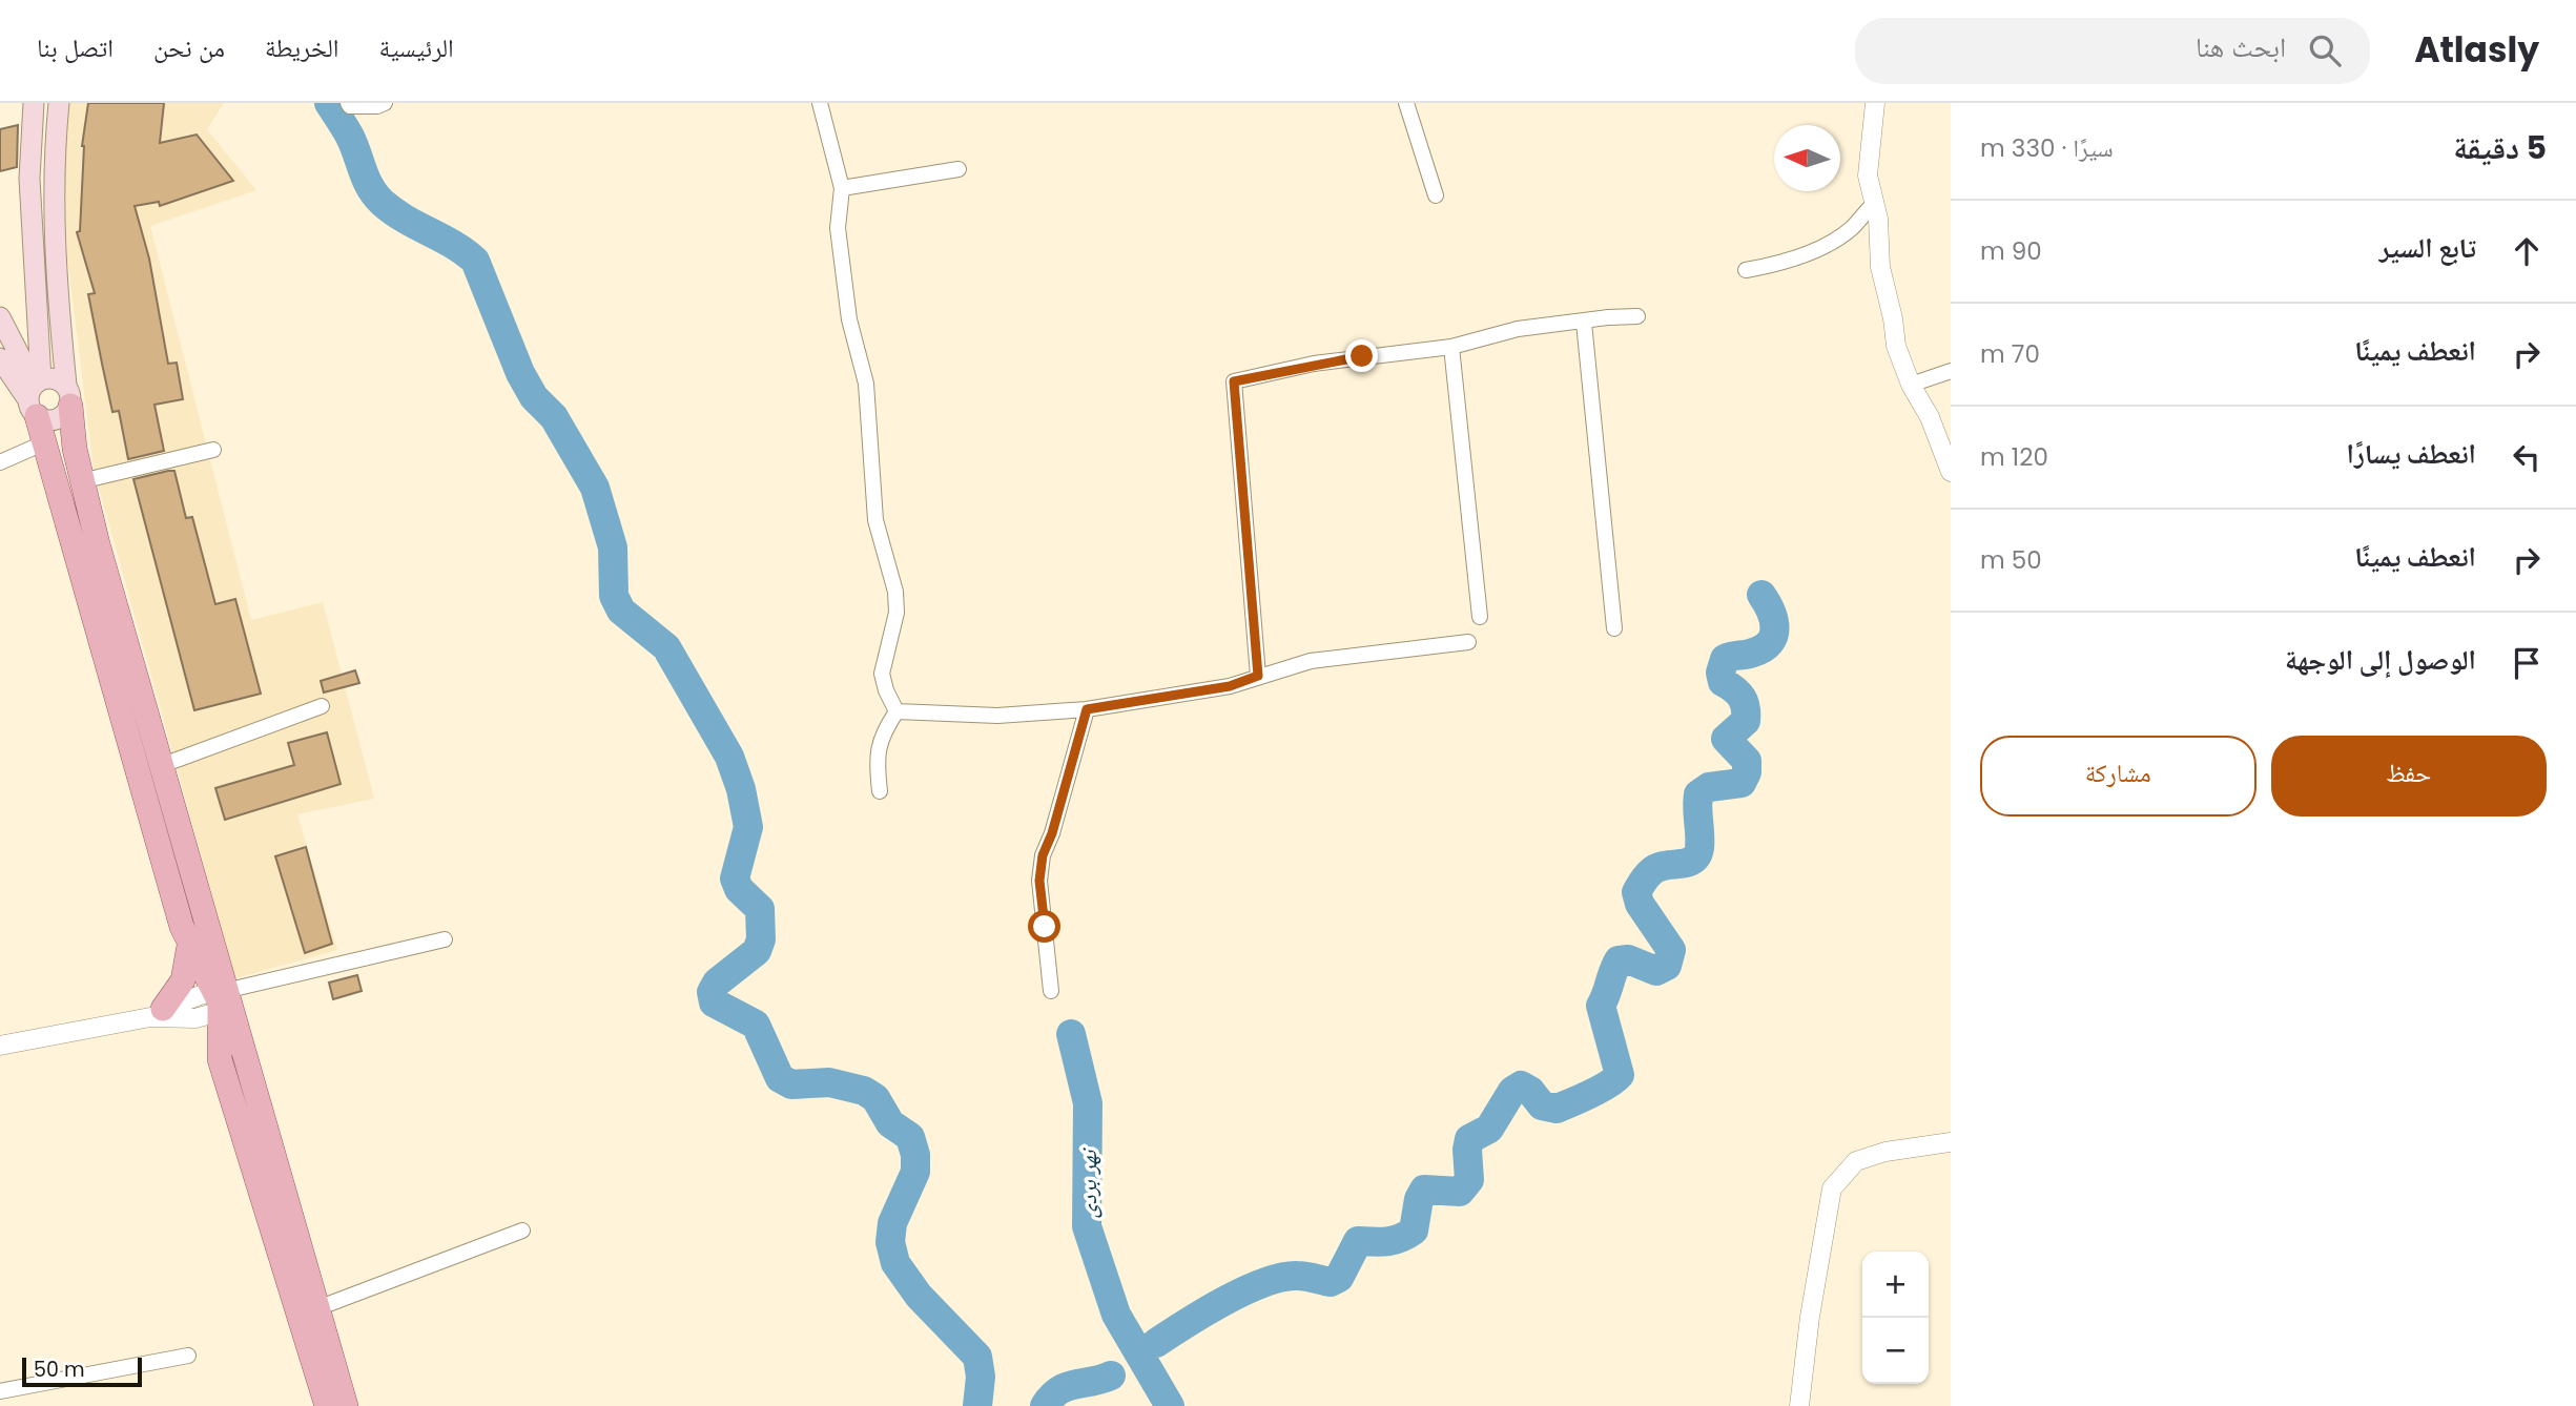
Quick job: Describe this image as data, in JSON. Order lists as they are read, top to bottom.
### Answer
{
  "water": ["نهر بردى"],
  "scale_bar": "50 m",
  "north": "left",
  "page": {
    "header": "Atlasly",
    "search": "ابحث هنا",
    "nav": [
      "الرئيسية",
      "الخريطة",
      "من نحن",
      "اتصل بنا"
    ],
    "heading": ["5 دقيقة", "سيرًا · 330 m"],
    "list": [
      ["تابع السير", "90 m"],
      ["انعطف يمينًا", "70 m"],
      ["انعطف يسارًا", "120 m"],
      ["انعطف يمينًا", "50 m"],
      "الوصول إلى الوجهة"
    ],
    "buttons": ["حفظ", "مشاركة"],
    "map_buttons": ["+", "−"],
    "scale": "50 m"
  }
}
